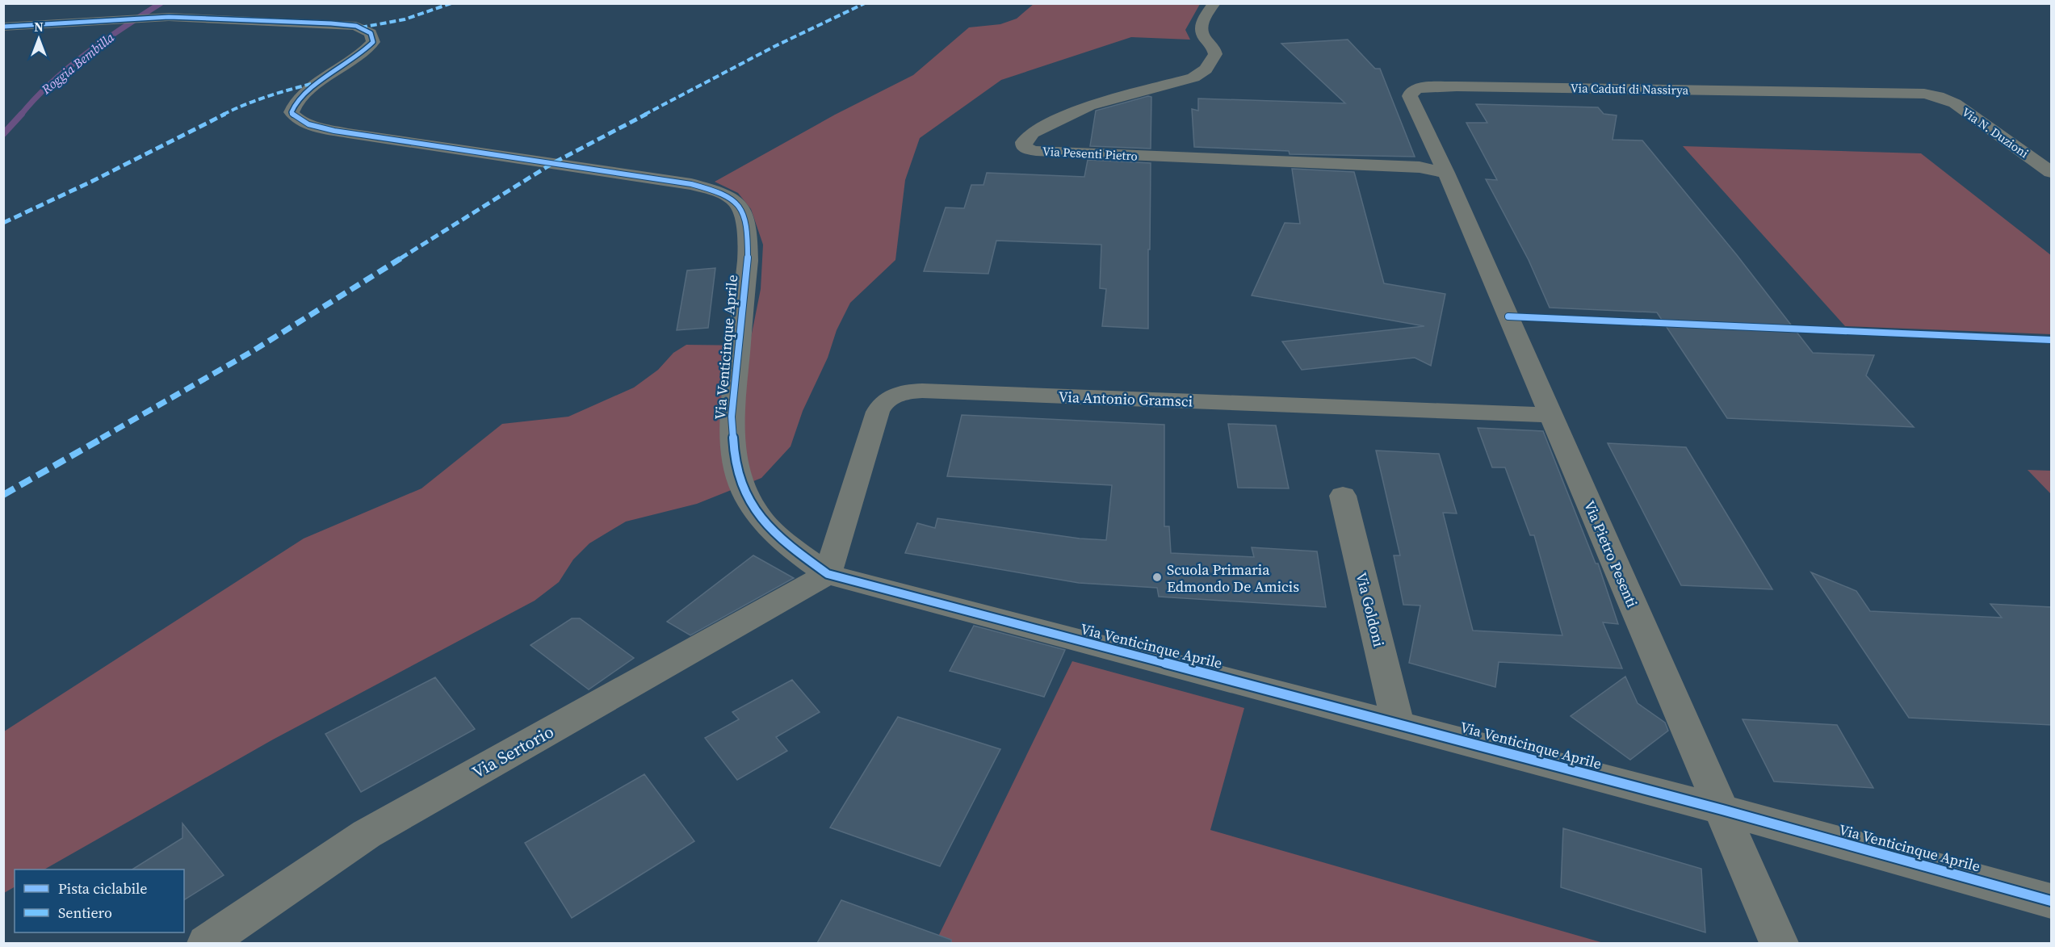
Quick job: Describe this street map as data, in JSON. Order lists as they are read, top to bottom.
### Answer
{
  "streets": {
    "street": [
      "Via Caduti di Nassirya",
      "Via N. Duzioni",
      "Via Pesenti Pietro",
      "Via Venticinque Aprile",
      "Via Antonio Gramsci",
      "Via Pietro Pesenti",
      "Via Goldoni",
      "Via Sertorio"
    ]
  },
  "crossings": [
    ["Via Caduti di Nassirya", "Via N. Duzioni"],
    ["Via Caduti di Nassirya", "Via Pesenti Pietro"],
    ["Via Caduti di Nassirya", "Via Pietro Pesenti"],
    ["Via Pesenti Pietro", "Via Pietro Pesenti"],
    ["Via Venticinque Aprile", "Via Antonio Gramsci"],
    ["Via Venticinque Aprile", "Via Pietro Pesenti"],
    ["Via Venticinque Aprile", "Via Goldoni"],
    ["Via Venticinque Aprile", "Via Sertorio"],
    ["Via Antonio Gramsci", "Via Pietro Pesenti"],
    ["Via Antonio Gramsci", "Via Sertorio"]
  ],
  "water": ["Roggia Bembilla"],
  "places": ["Scuola Primaria Edmondo De Amicis"],
  "legend": ["Pista ciclabile", "Sentiero"],
  "north": "top"
}
